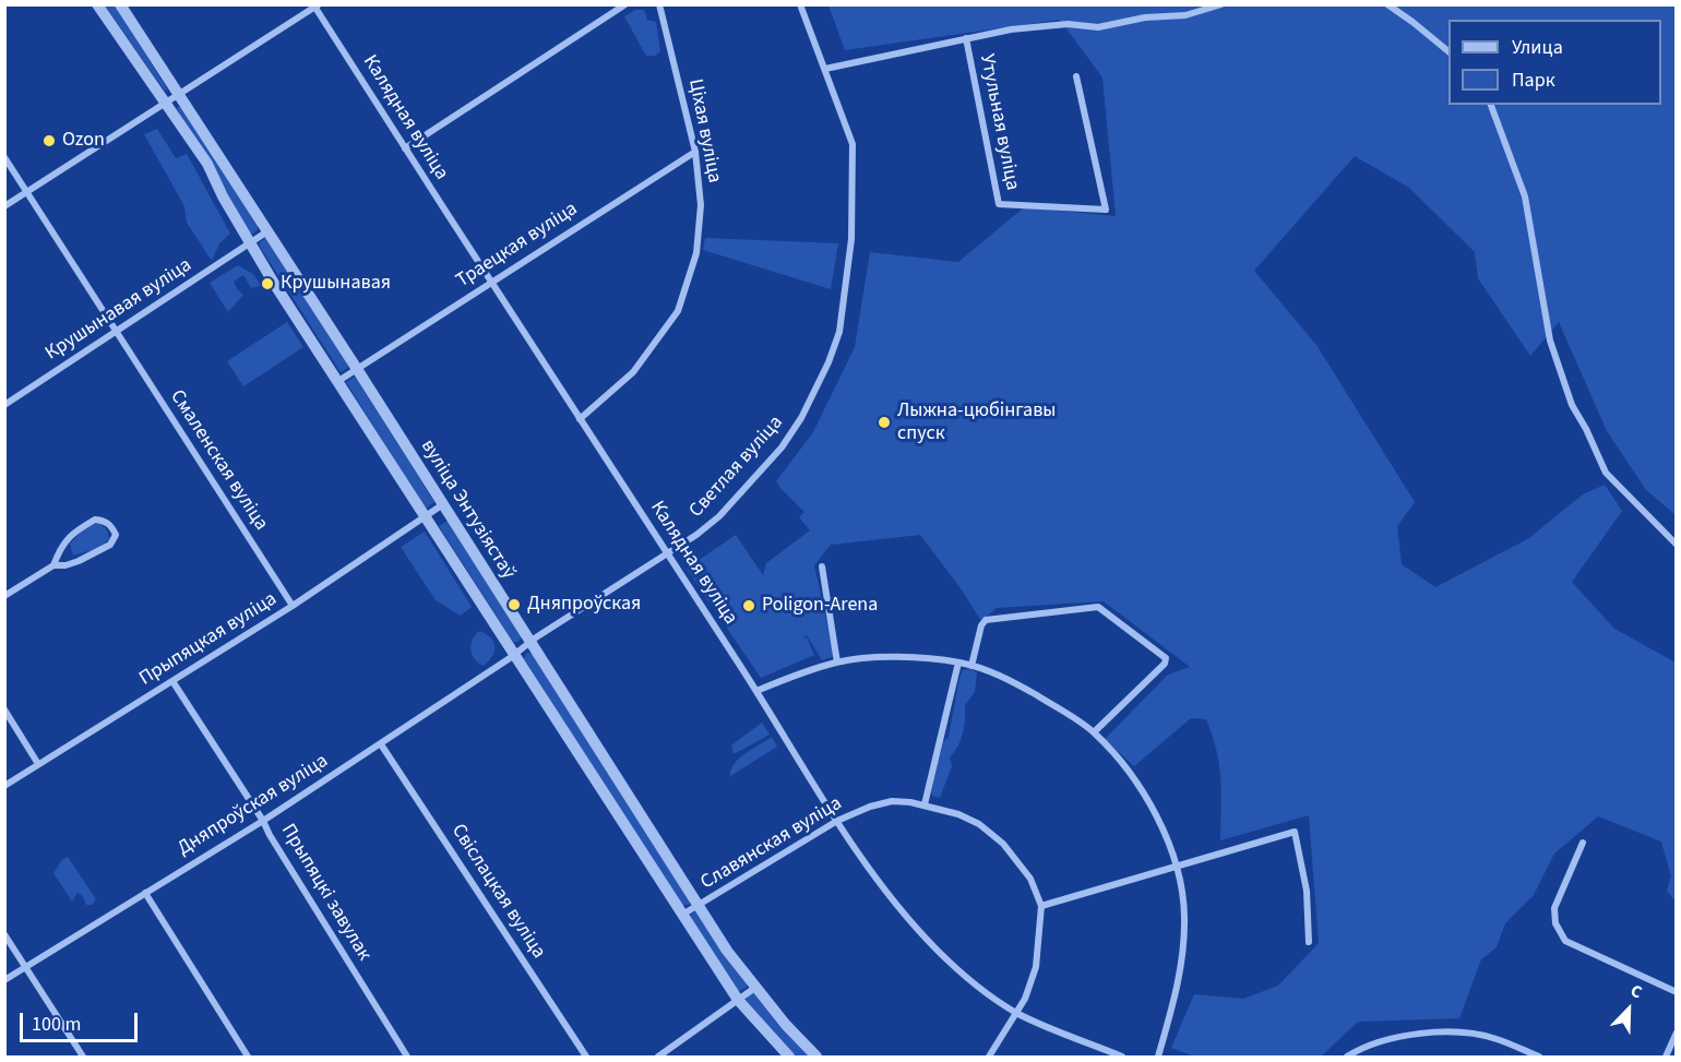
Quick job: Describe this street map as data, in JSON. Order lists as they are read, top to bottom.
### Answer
{
  "streets": {
    "street": [
      "Калядная вуліца",
      "Утульная вуліца",
      "Ціхая вуліца",
      "Траецкая вуліца",
      "Крушынавая вуліца",
      "Смаленская вуліца",
      "Светлая вуліца",
      "вуліца Энтузіястаў",
      "Прыпяцкая вуліца",
      "Дняпроўская вуліца",
      "Славянская вуліца",
      "Свіслацкая вуліца",
      "Прыпяцкі завулак"
    ]
  },
  "crossings": [
    ["Калядная вуліца", "Ціхая вуліца"],
    ["Калядная вуліца", "Траецкая вуліца"],
    ["Калядная вуліца", "Светлая вуліца"],
    ["Калядная вуліца", "Славянская вуліца"],
    ["Утульная вуліца", "Светлая вуліца"],
    ["Ціхая вуліца", "Траецкая вуліца"],
    ["Траецкая вуліца", "вуліца Энтузіястаў"],
    ["Крушынавая вуліца", "Смаленская вуліца"],
    ["Крушынавая вуліца", "вуліца Энтузіястаў"],
    ["Смаленская вуліца", "Прыпяцкая вуліца"],
    ["Светлая вуліца", "вуліца Энтузіястаў"],
    ["Светлая вуліца", "Дняпроўская вуліца"],
    ["вуліца Энтузіястаў", "Прыпяцкая вуліца"],
    ["вуліца Энтузіястаў", "Дняпроўская вуліца"],
    ["вуліца Энтузіястаў", "Славянская вуліца"],
    ["Прыпяцкая вуліца", "Прыпяцкі завулак"],
    ["Дняпроўская вуліца", "Свіслацкая вуліца"],
    ["Дняпроўская вуліца", "Прыпяцкі завулак"]
  ],
  "places": [
    "Ozon",
    "Крушынавая",
    "Лыжна-цюбінгавы спуск",
    "Дняпроўская",
    "Poligon-Arena"
  ],
  "legend": ["Улица", "Парк"],
  "scale_bar": "100 m",
  "north": "top right"
}
